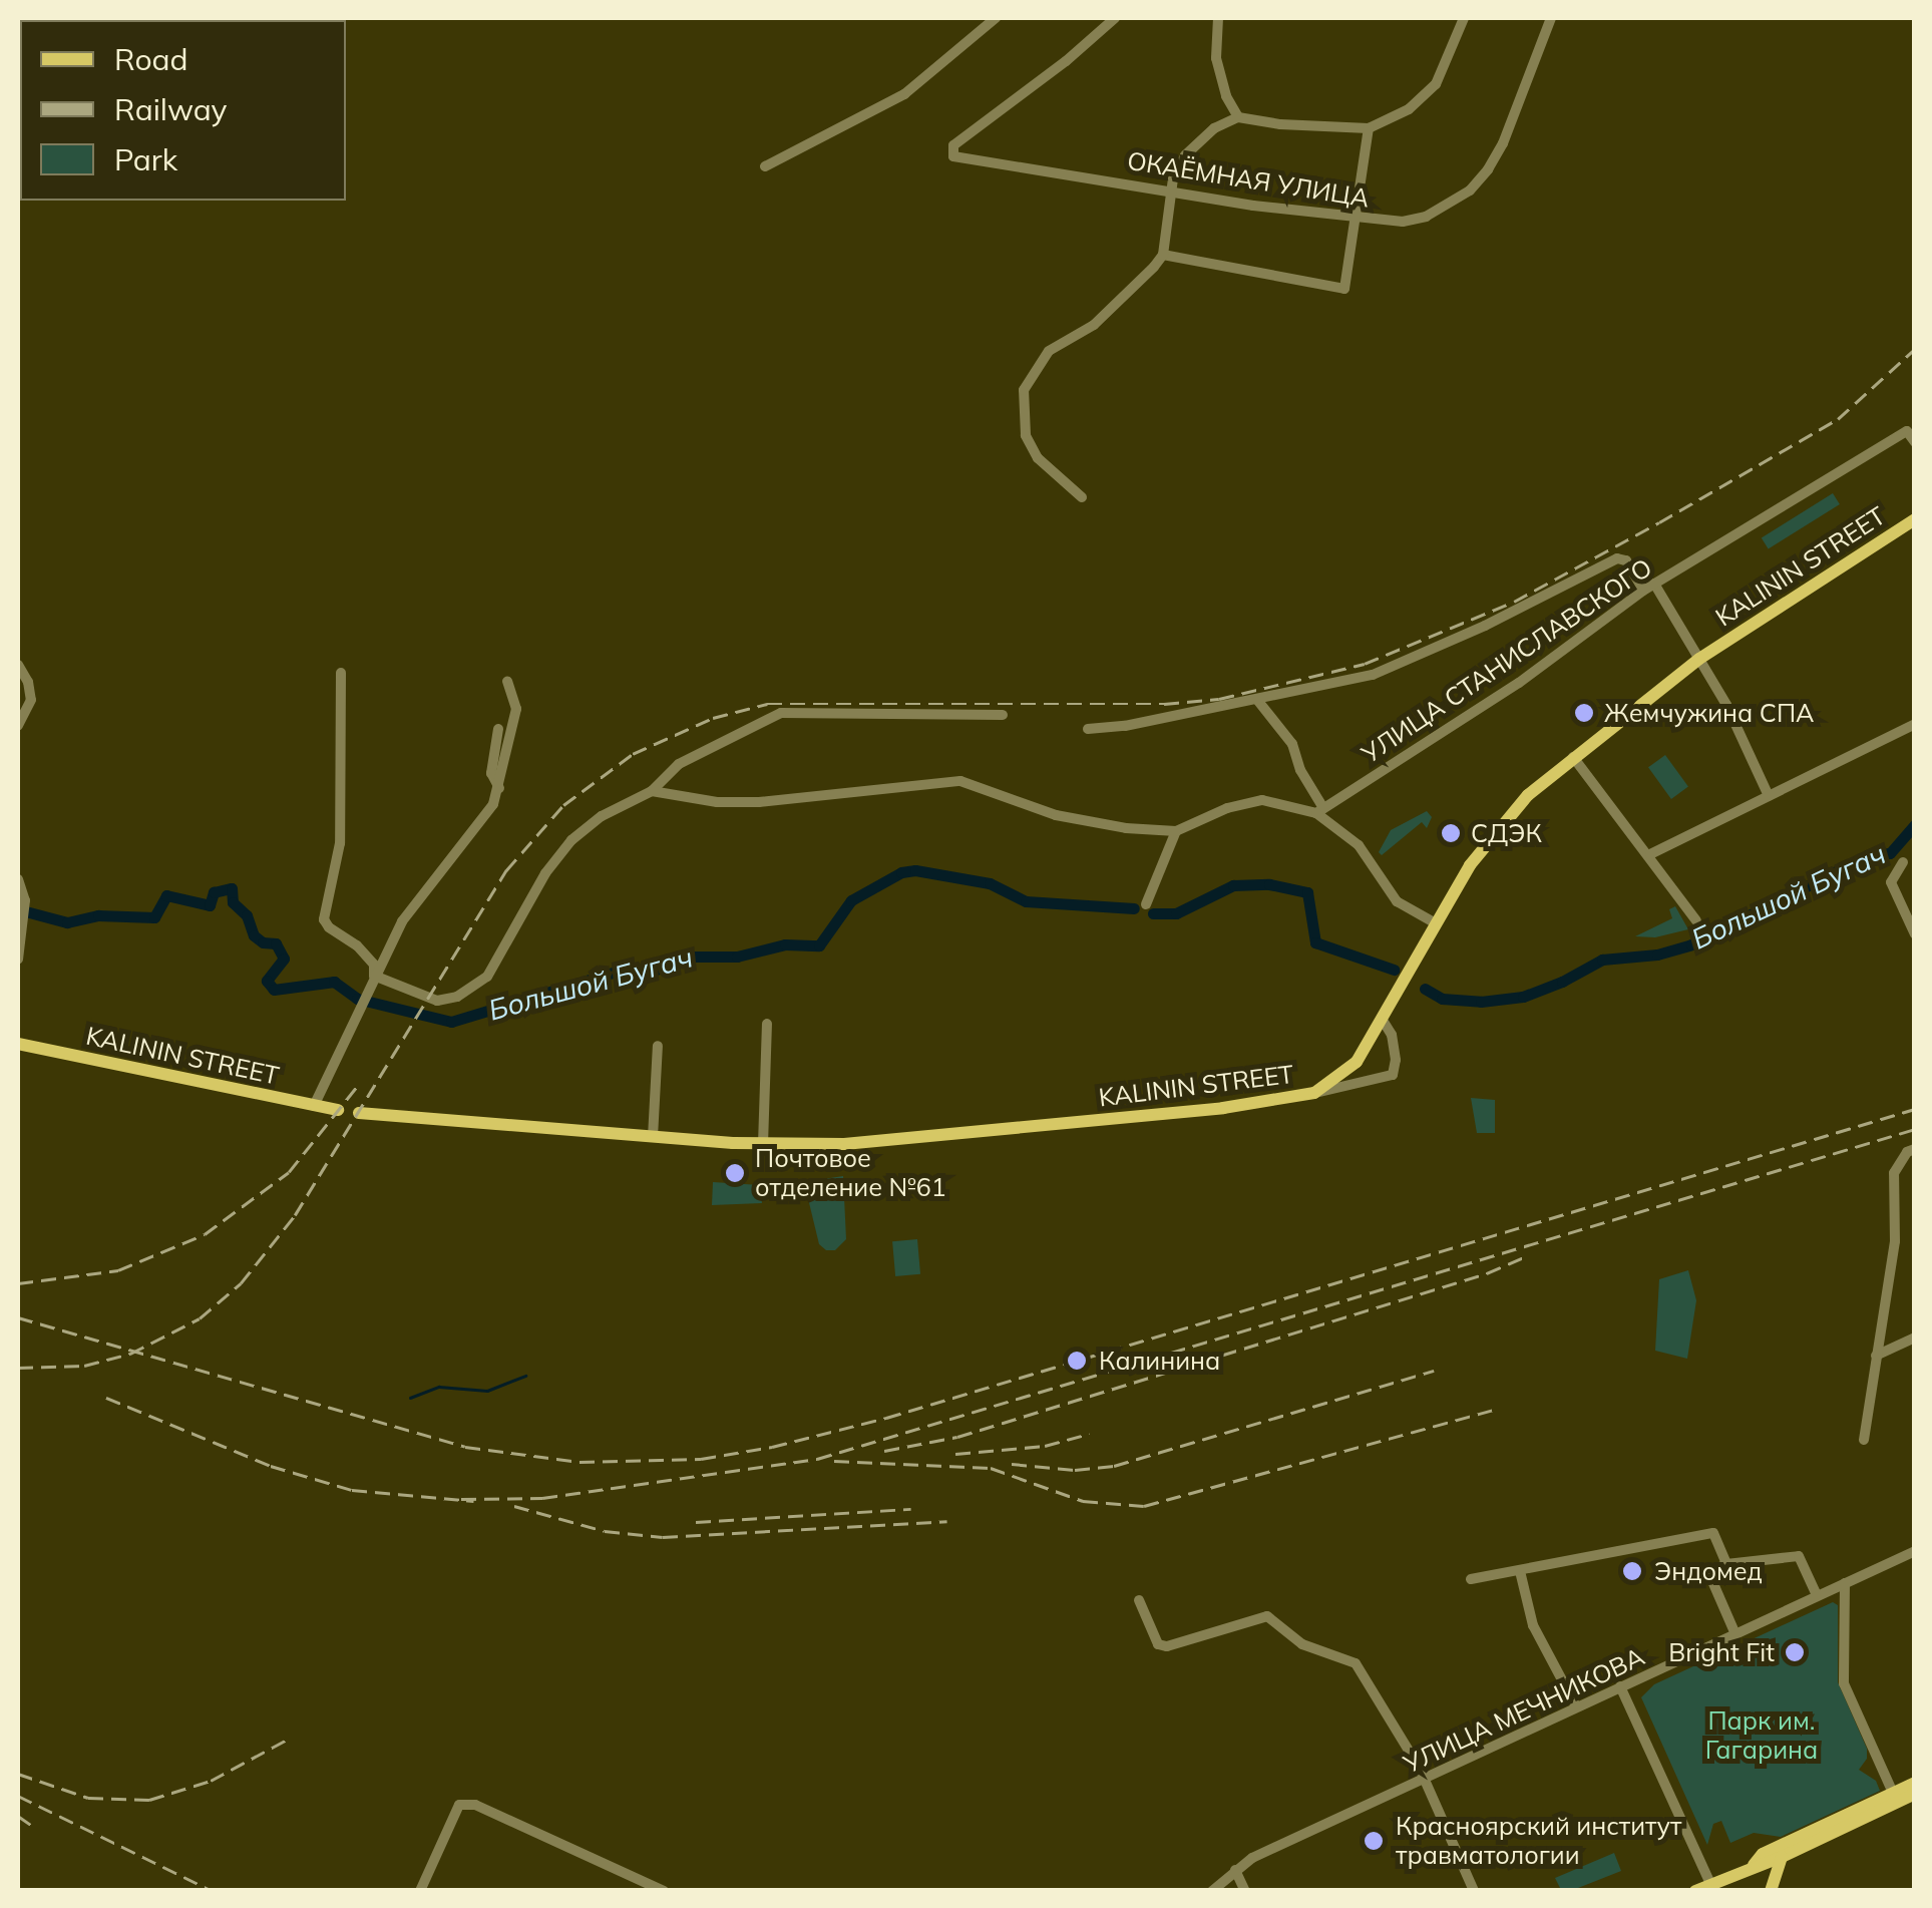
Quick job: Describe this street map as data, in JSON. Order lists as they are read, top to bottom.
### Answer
{
  "streets": {
    "main road": ["KALININ STREET"],
    "street": ["ОКАЁМНАЯ УЛИЦА", "УЛИЦА СТАНИСЛАВСКОГО", "УЛИЦА МЕЧНИКОВА"]
  },
  "water": ["Большой Бугач"],
  "parks": ["Парк им. Гагарина"],
  "places": [
    "Жемчужина СПА",
    "СДЭК",
    "Почтовое отделение №61",
    "Калинина",
    "Эндомед",
    "Bright Fit",
    "Красноярский институт травматологии"
  ],
  "legend": ["Road", "Railway", "Park"]
}
